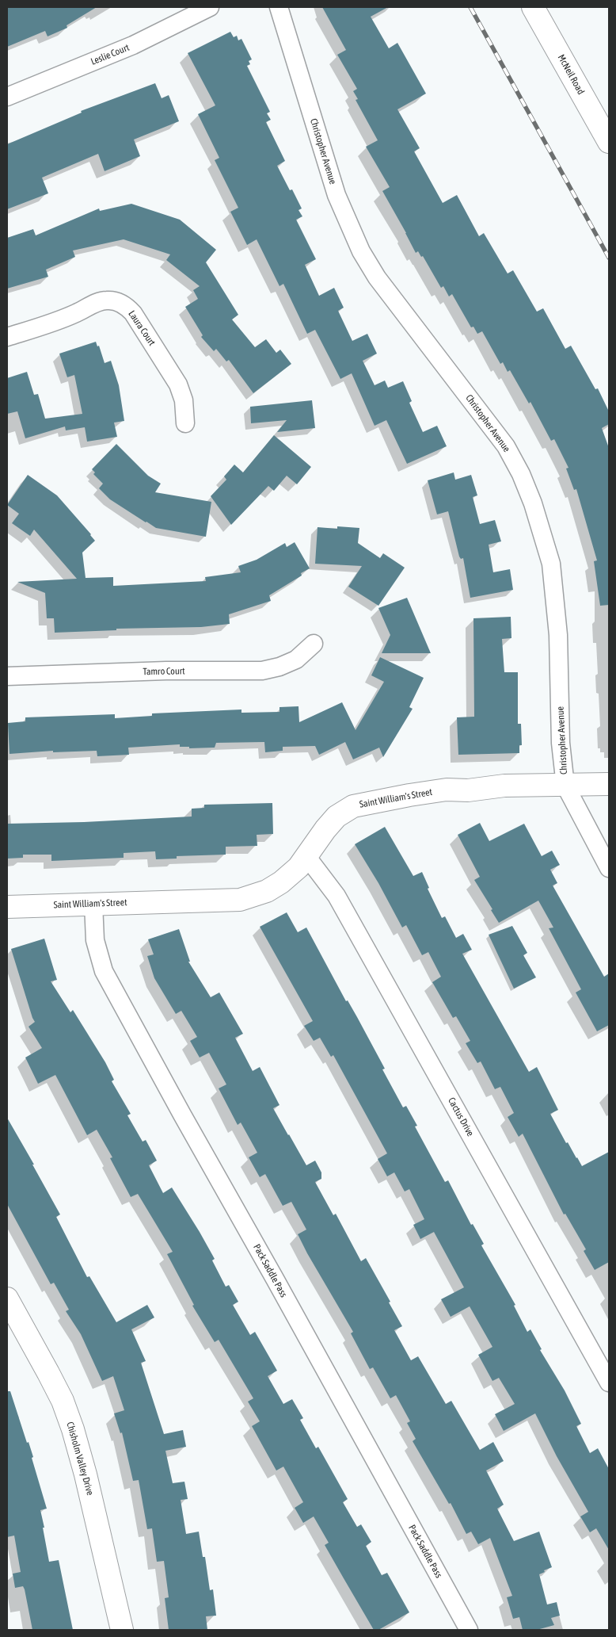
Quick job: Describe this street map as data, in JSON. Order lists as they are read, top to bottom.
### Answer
{
  "streets": {
    "street": [
      "Leslie Court",
      "McNeil Road",
      "Christopher Avenue",
      "Laura Court",
      "Tamro Court",
      "Saint William's Street",
      "Cactus Drive",
      "Pack Saddle Pass",
      "Chisholm Valley Drive"
    ]
  },
  "crossings": [
    ["Christopher Avenue", "Saint William's Street"],
    ["Saint William's Street", "Cactus Drive"],
    ["Saint William's Street", "Pack Saddle Pass"]
  ]
}
